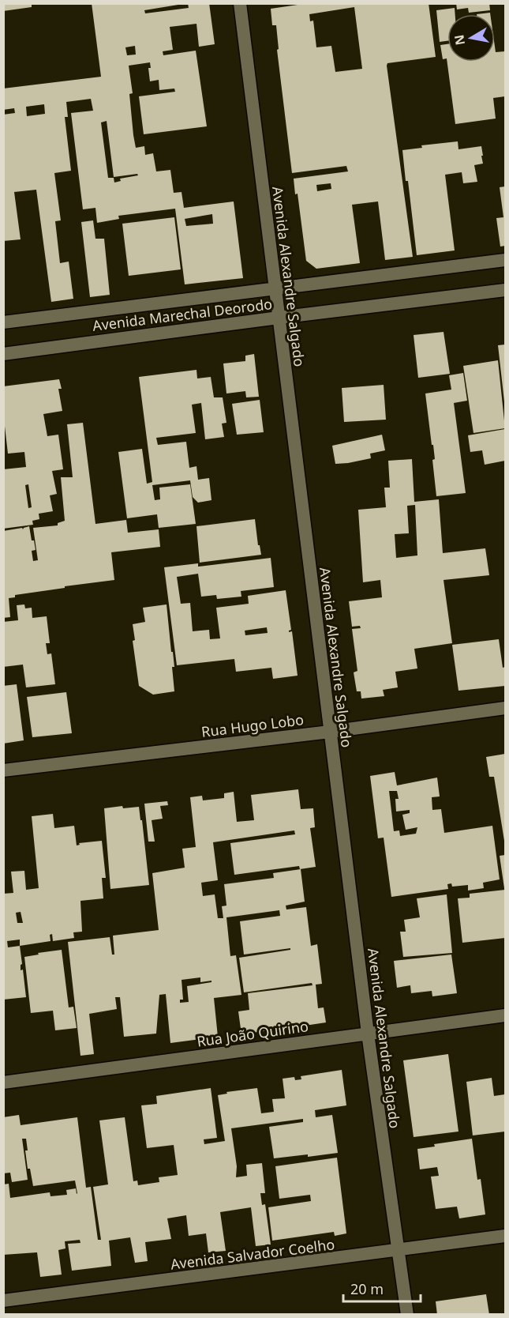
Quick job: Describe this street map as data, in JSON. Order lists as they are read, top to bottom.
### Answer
{
  "streets": {
    "street": [
      "Avenida Alexandre Salgado",
      "Avenida Marechal Deorodo",
      "Rua Hugo Lobo",
      "Rua João Quirino",
      "Avenida Salvador Coelho"
    ]
  },
  "crossings": [
    ["Avenida Alexandre Salgado", "Avenida Marechal Deorodo"],
    ["Avenida Alexandre Salgado", "Rua Hugo Lobo"],
    ["Avenida Alexandre Salgado", "Rua João Quirino"],
    ["Avenida Alexandre Salgado", "Avenida Salvador Coelho"]
  ],
  "scale_bar": "20 m",
  "north": "left"
}
